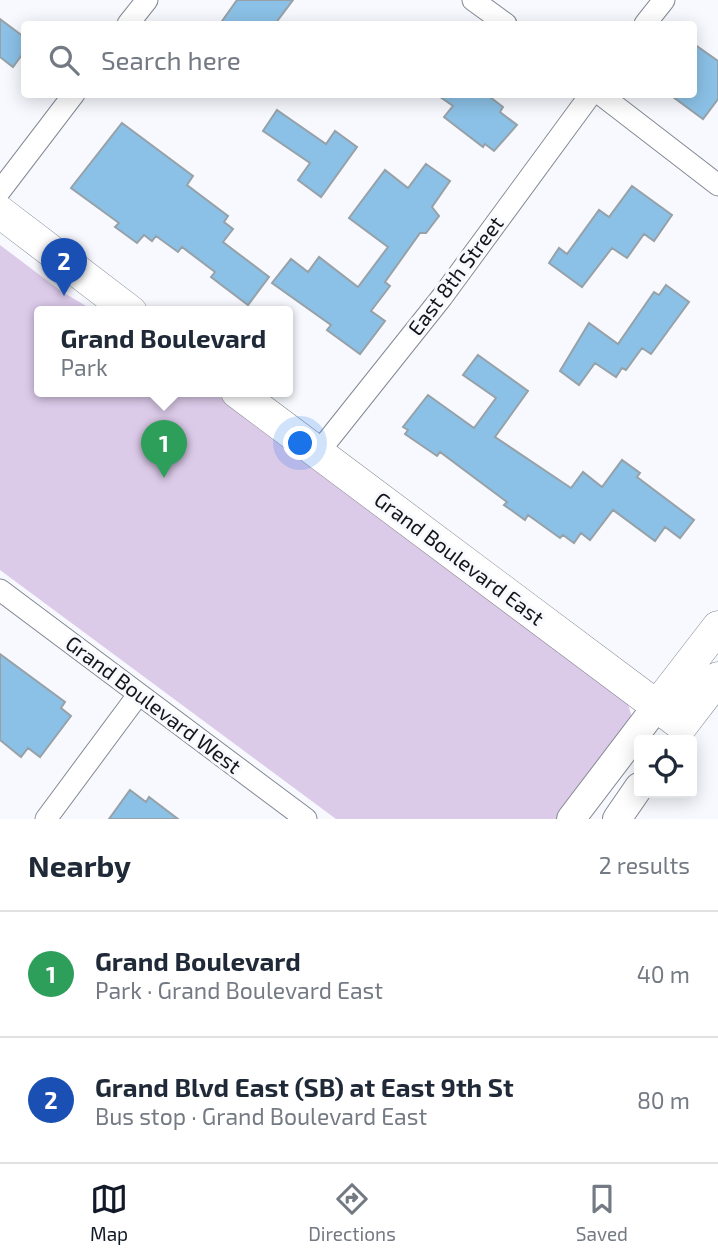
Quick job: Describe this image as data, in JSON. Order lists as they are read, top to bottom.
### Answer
{
  "streets": {
    "main road": ["Grand Boulevard East"],
    "street": ["East 8th Street", "Grand Boulevard West"]
  },
  "crossings": [
    ["East 8th Street", "Grand Boulevard East"]
  ],
  "page": {
    "search": "Search here",
    "pins": ["2", "1"],
    "popup": ["Grand Boulevard", "Park"],
    "heading": ["Nearby", "2 results"],
    "list": [
      {
        "mark": "1",
        "name": "Grand Boulevard",
        "note": "Park · Grand Boulevard East",
        "value": "40 m"
      },
      {
        "mark": "2",
        "name": "Grand Blvd East (SB) at East 9th St",
        "note": "Bus stop · Grand Boulevard East",
        "value": "80 m"
      }
    ],
    "nav": ["Map", "Directions", "Saved"]
  }
}
